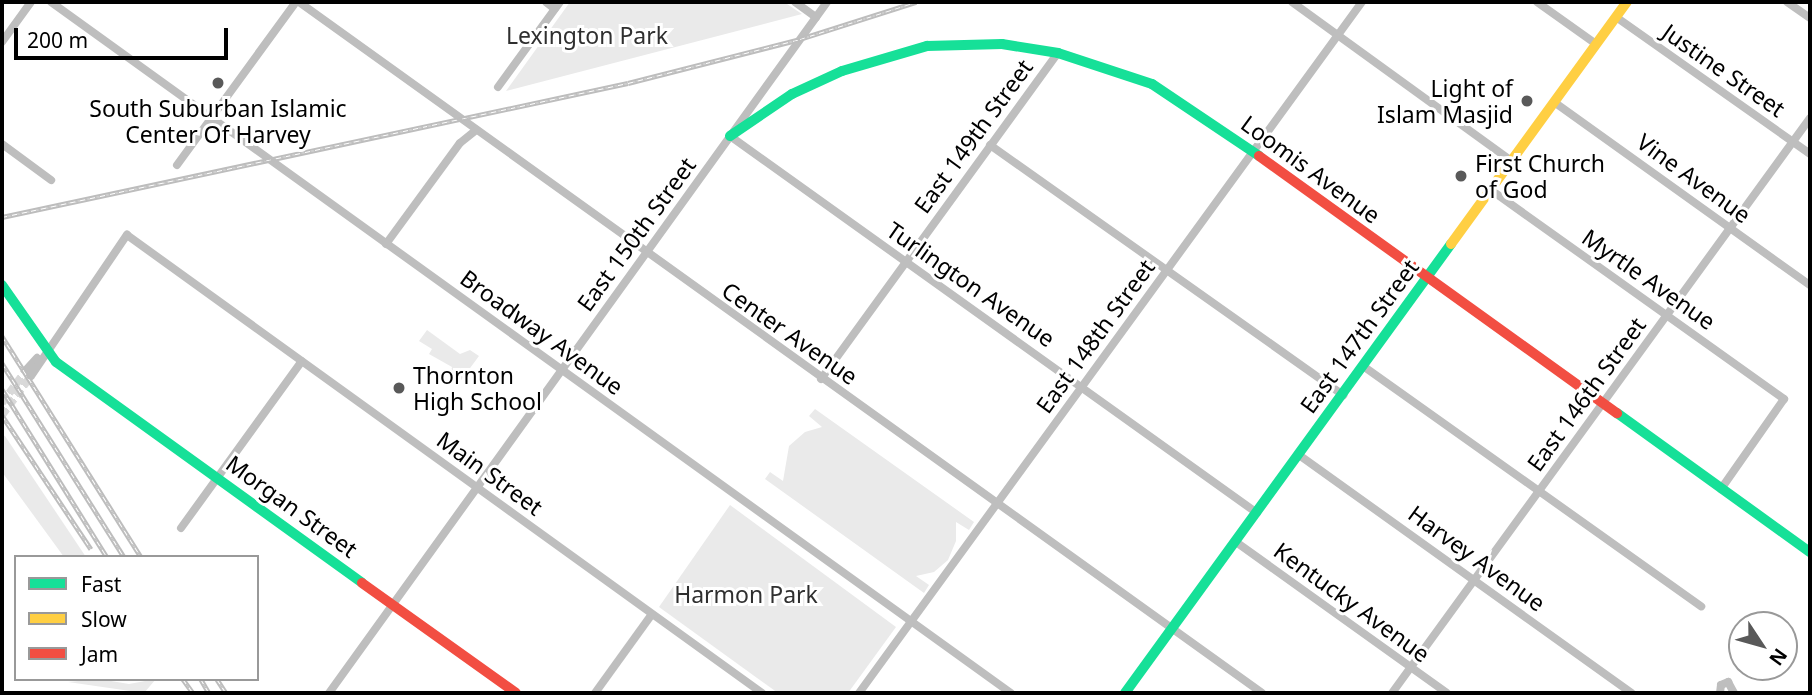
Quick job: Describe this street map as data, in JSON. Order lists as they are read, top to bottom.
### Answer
{
  "streets": {
    "street": [
      "Justine Street",
      "East 149th Street",
      "Loomis Avenue",
      "Vine Avenue",
      "East 150th Street",
      "Myrtle Avenue",
      "Turlington Avenue",
      "Broadway Avenue",
      "Center Avenue",
      "East 148th Street",
      "East 147th Street",
      "East 146th Street",
      "Main Street",
      "Morgan Street",
      "Harvey Avenue",
      "Kentucky Avenue"
    ]
  },
  "crossings": [
    ["Justine Street", "East 147th Street"],
    ["Justine Street", "East 146th Street"],
    ["East 149th Street", "Loomis Avenue"],
    ["East 149th Street", "Turlington Avenue"],
    ["East 149th Street", "Center Avenue"],
    ["Loomis Avenue", "East 150th Street"],
    ["Loomis Avenue", "Myrtle Avenue"],
    ["Loomis Avenue", "Turlington Avenue"],
    ["Loomis Avenue", "East 148th Street"],
    ["Loomis Avenue", "East 147th Street"],
    ["Loomis Avenue", "East 146th Street"],
    ["Vine Avenue", "East 147th Street"],
    ["Vine Avenue", "East 146th Street"],
    ["East 150th Street", "Turlington Avenue"],
    ["East 150th Street", "Broadway Avenue"],
    ["East 150th Street", "Center Avenue"],
    ["East 150th Street", "Main Street"],
    ["East 150th Street", "Morgan Street"],
    ["Myrtle Avenue", "East 147th Street"],
    ["Myrtle Avenue", "East 146th Street"],
    ["Turlington Avenue", "East 148th Street"],
    ["Turlington Avenue", "East 147th Street"],
    ["Broadway Avenue", "East 148th Street"],
    ["Center Avenue", "East 148th Street"],
    ["Center Avenue", "East 147th Street"],
    ["East 147th Street", "Harvey Avenue"],
    ["East 147th Street", "Kentucky Avenue"],
    ["East 146th Street", "Harvey Avenue"],
    ["East 146th Street", "Kentucky Avenue"],
    ["Main Street", "Morgan Street"]
  ],
  "parks": ["Lexington Park", "Harmon Park"],
  "places": [
    "South Suburban Islamic Center Of Harvey",
    "Light of Islam Masjid",
    "First Church of God",
    "Thornton High School"
  ],
  "legend": ["Fast", "Slow", "Jam"],
  "scale_bar": "200 m",
  "north": "bottom right"
}
